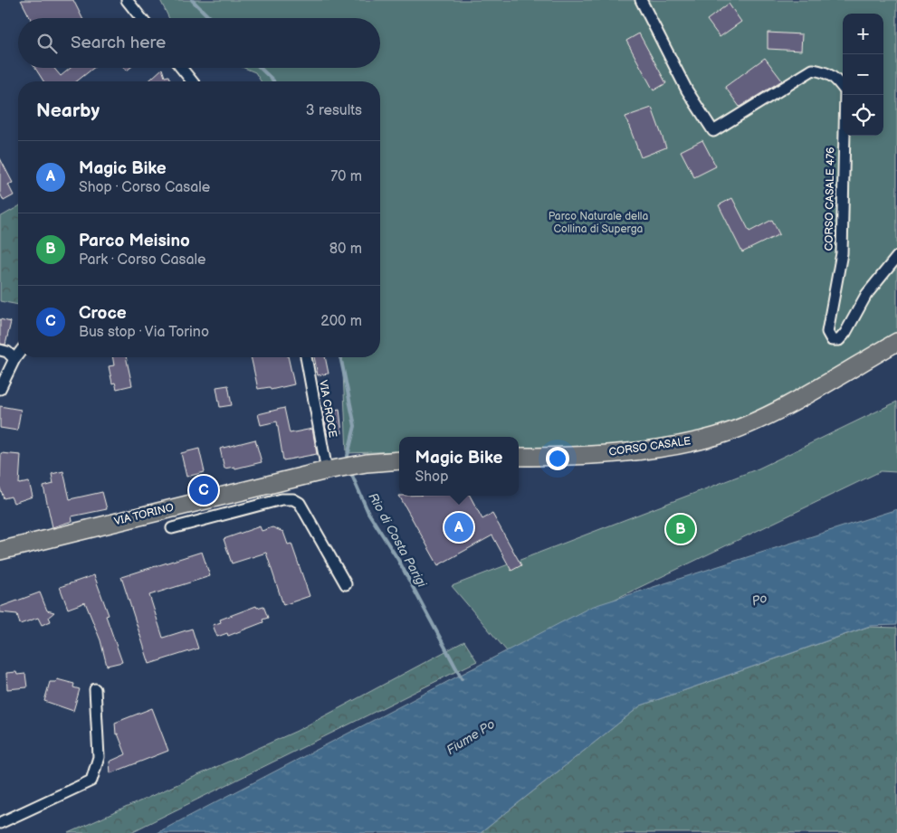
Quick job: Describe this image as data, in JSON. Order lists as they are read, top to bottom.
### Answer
{
  "streets": {
    "main road": ["CORSO CASALE", "VIA TORINO"],
    "street": ["CORSO CASALE 476", "VIA CROCE"]
  },
  "crossings": [
    ["VIA CROCE", "VIA TORINO"]
  ],
  "water": ["Rio di Costa Parigi", "Po", "Fiume Po"],
  "parks": ["Parco Naturale della Collina di Superga"],
  "page": {
    "map_buttons": ["+", "−"],
    "search": "Search here",
    "heading": ["Nearby", "3 results"],
    "list": [
      {
        "mark": "A",
        "name": "Magic Bike",
        "note": "Shop · Corso Casale",
        "value": "70 m"
      },
      {
        "mark": "B",
        "name": "Parco Meisino",
        "note": "Park · Corso Casale",
        "value": "80 m"
      },
      {
        "mark": "C",
        "name": "Croce",
        "note": "Bus stop · Via Torino",
        "value": "200 m"
      }
    ],
    "popup": ["Magic Bike", "Shop"],
    "pins": ["C", "A", "B"]
  }
}
